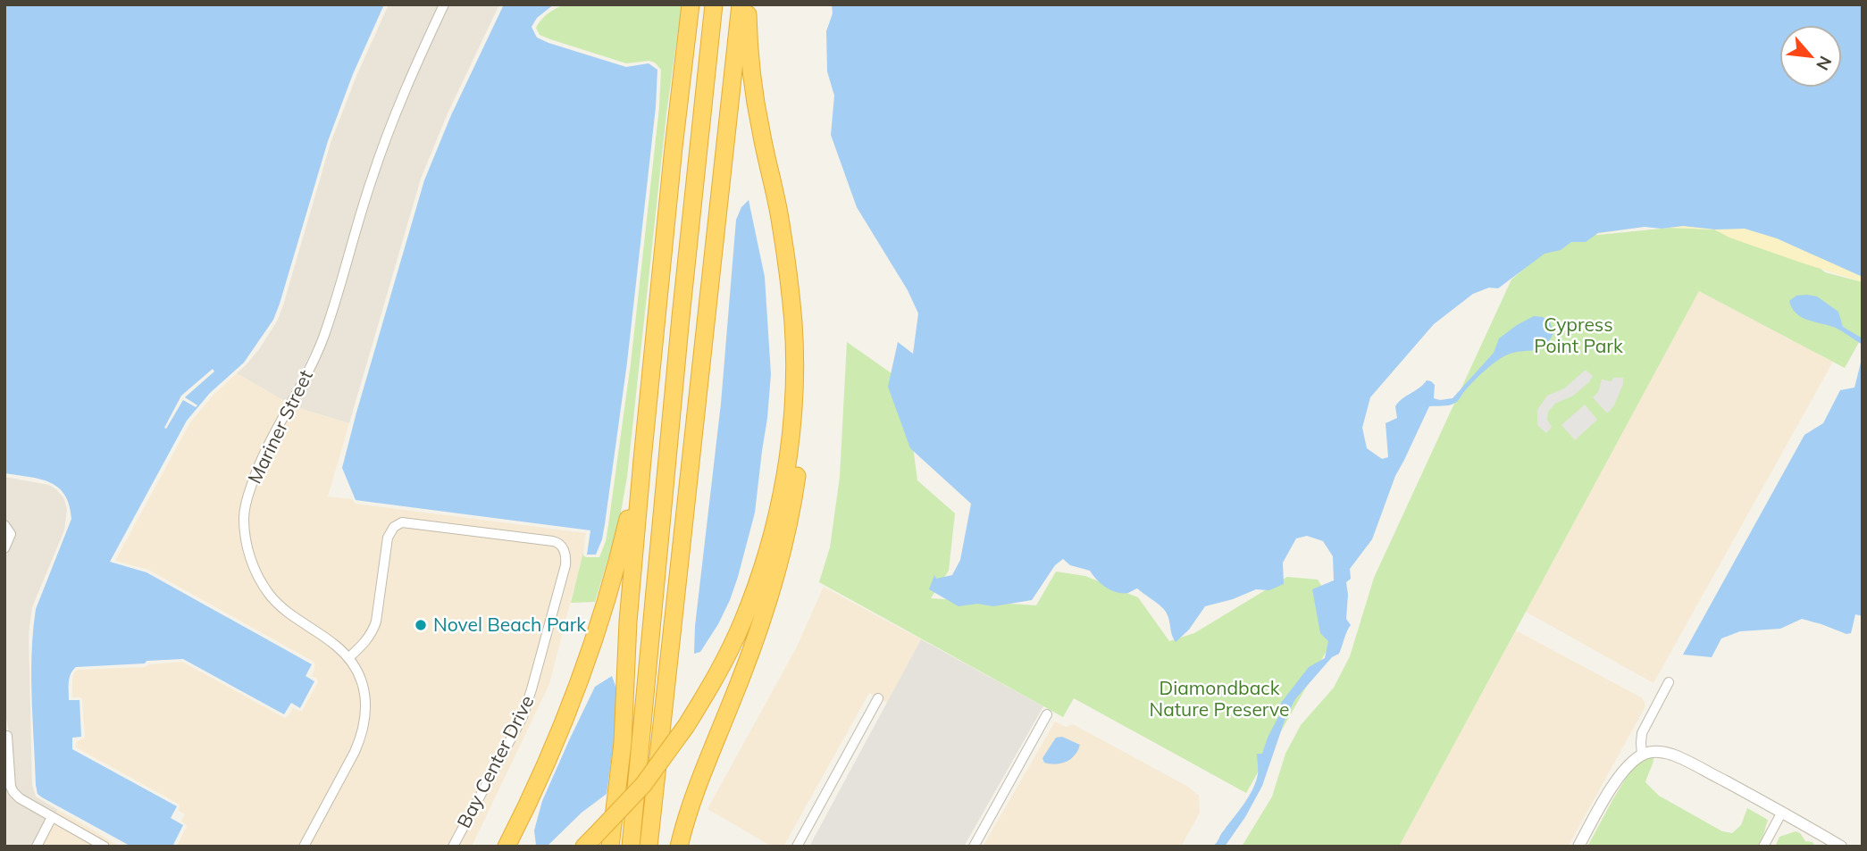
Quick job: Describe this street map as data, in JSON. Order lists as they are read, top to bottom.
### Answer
{
  "streets": {
    "street": ["Mariner Street", "Bay Center Drive"]
  },
  "crossings": [
    ["Mariner Street", "Bay Center Drive"]
  ],
  "parks": ["Cypress Point Park", "Diamondback Nature Preserve"],
  "places": ["Novel Beach Park"],
  "north": "bottom right"
}
